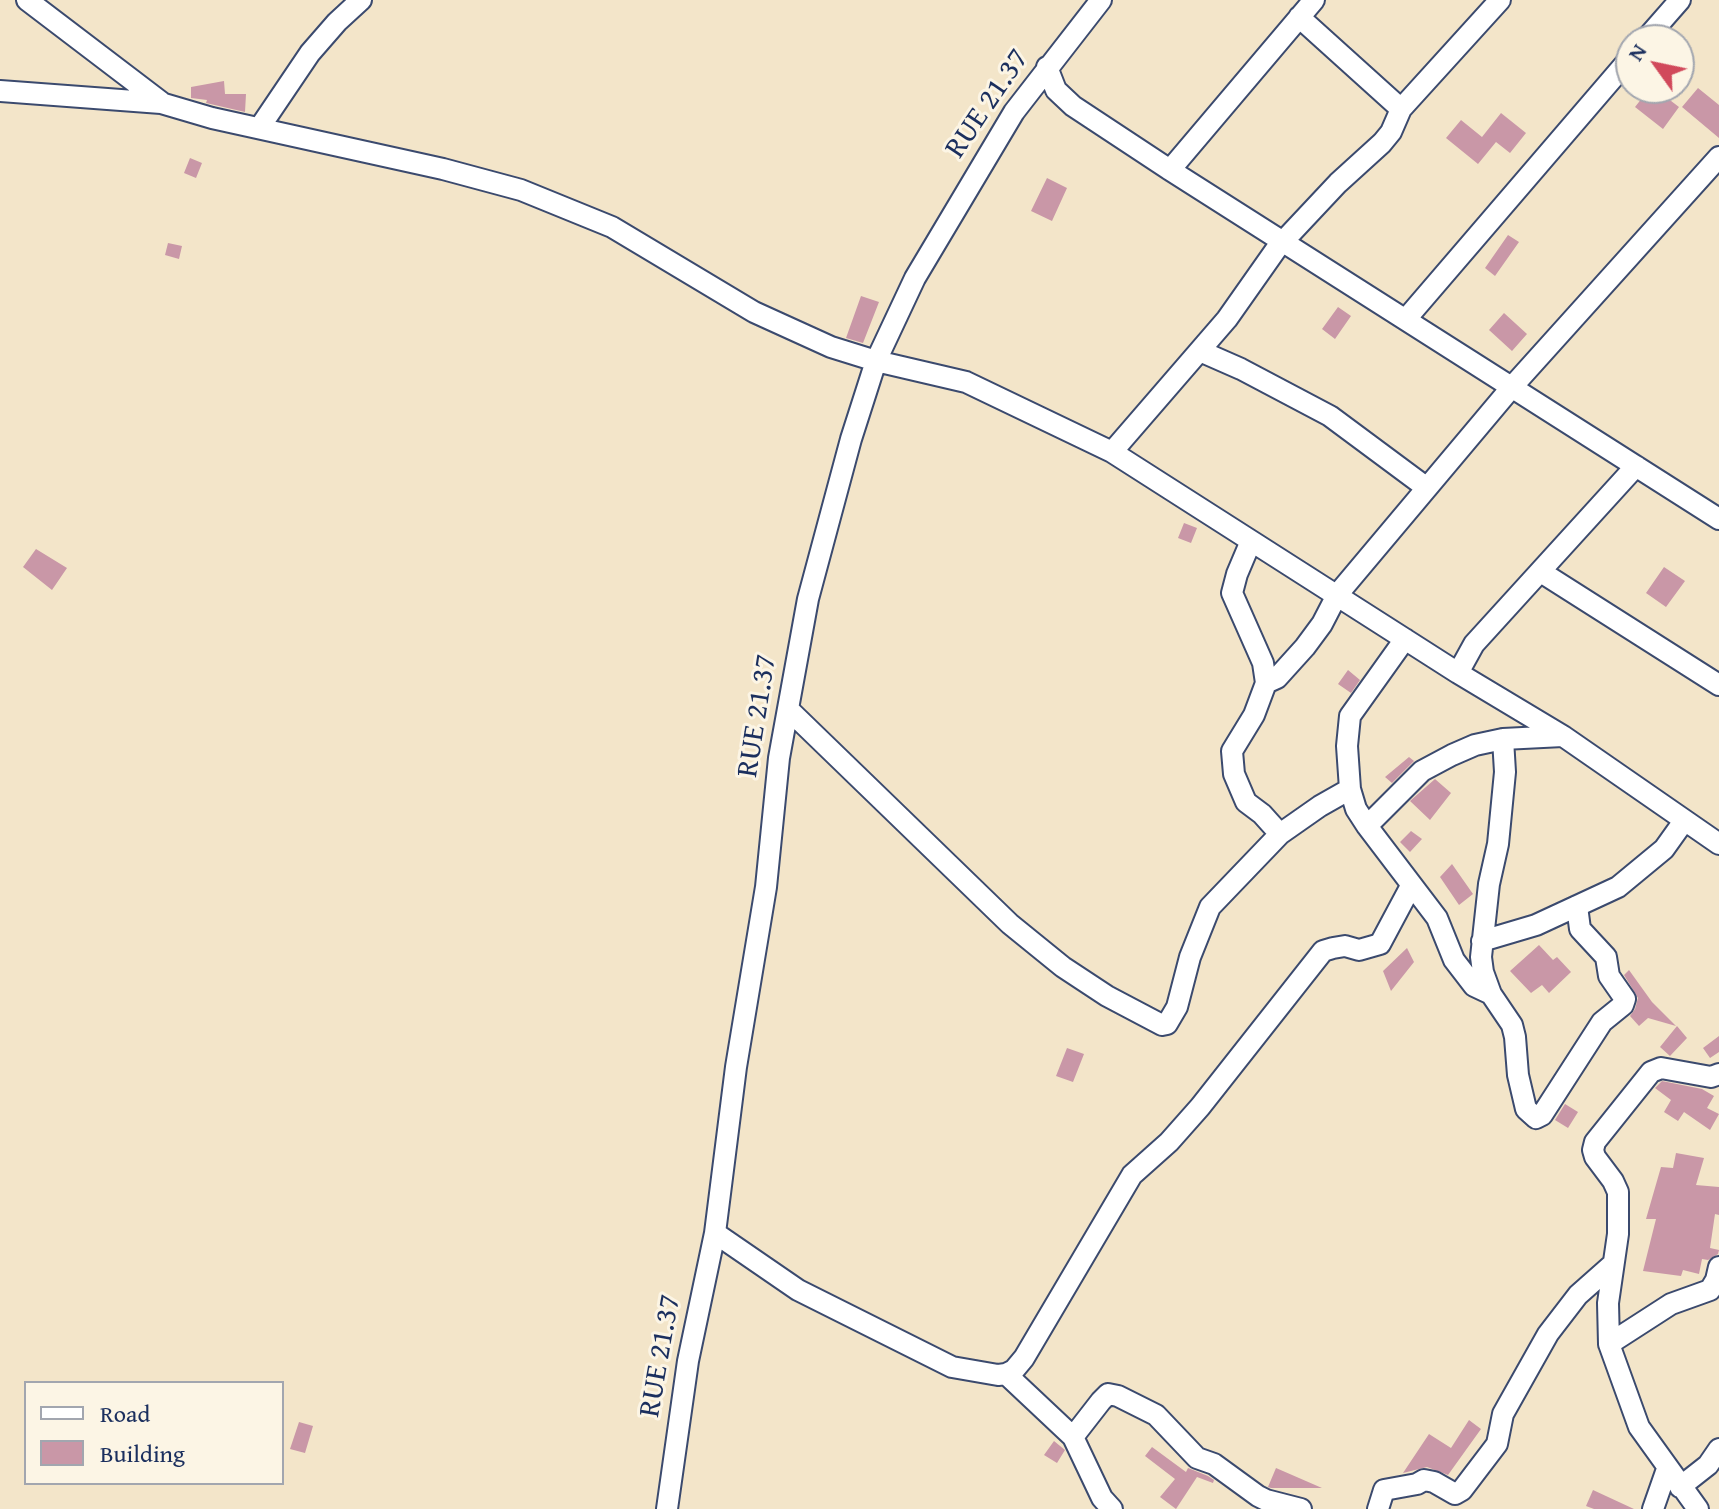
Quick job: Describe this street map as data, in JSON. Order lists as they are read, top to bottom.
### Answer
{
  "streets": {
    "street": ["RUE 21.37"]
  },
  "legend": ["Road", "Building"],
  "north": "top left"
}
